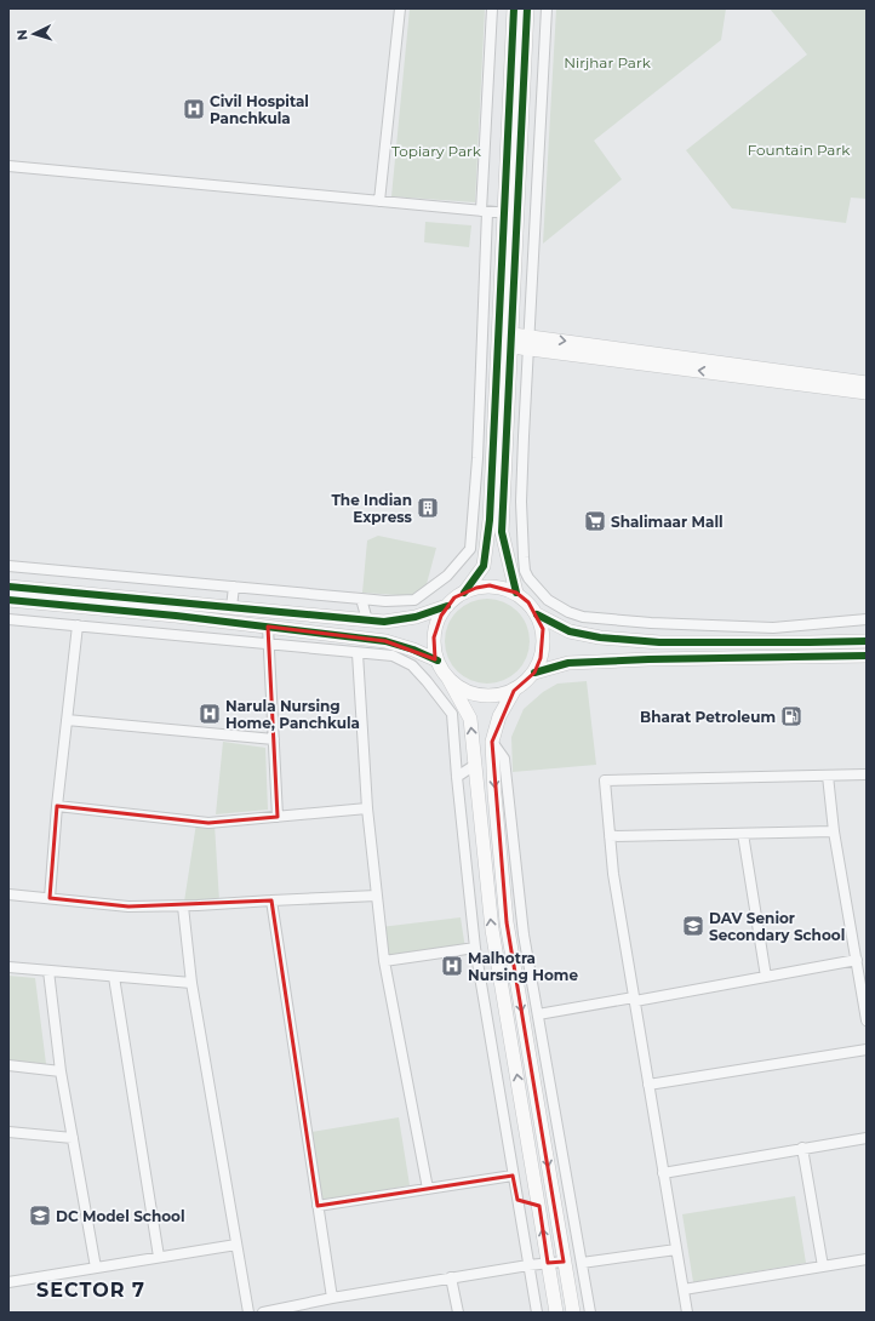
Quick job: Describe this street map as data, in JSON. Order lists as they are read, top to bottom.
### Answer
{
  "districts": ["SECTOR 7"],
  "parks": ["Nirjhar Park", "Fountain Park", "Topiary Park"],
  "places": {
    "hospital": ["Civil Hospital Panchkula", "Narula Nursing Home, Panchkula", "Malhotra Nursing Home"],
    "building": ["The Indian Express"],
    "supermarket": ["Shalimaar Mall"],
    "fuel station": ["Bharat Petroleum"],
    "school or university": ["DAV Senior Secondary School", "DC Model School"]
  },
  "north": "left"
}
